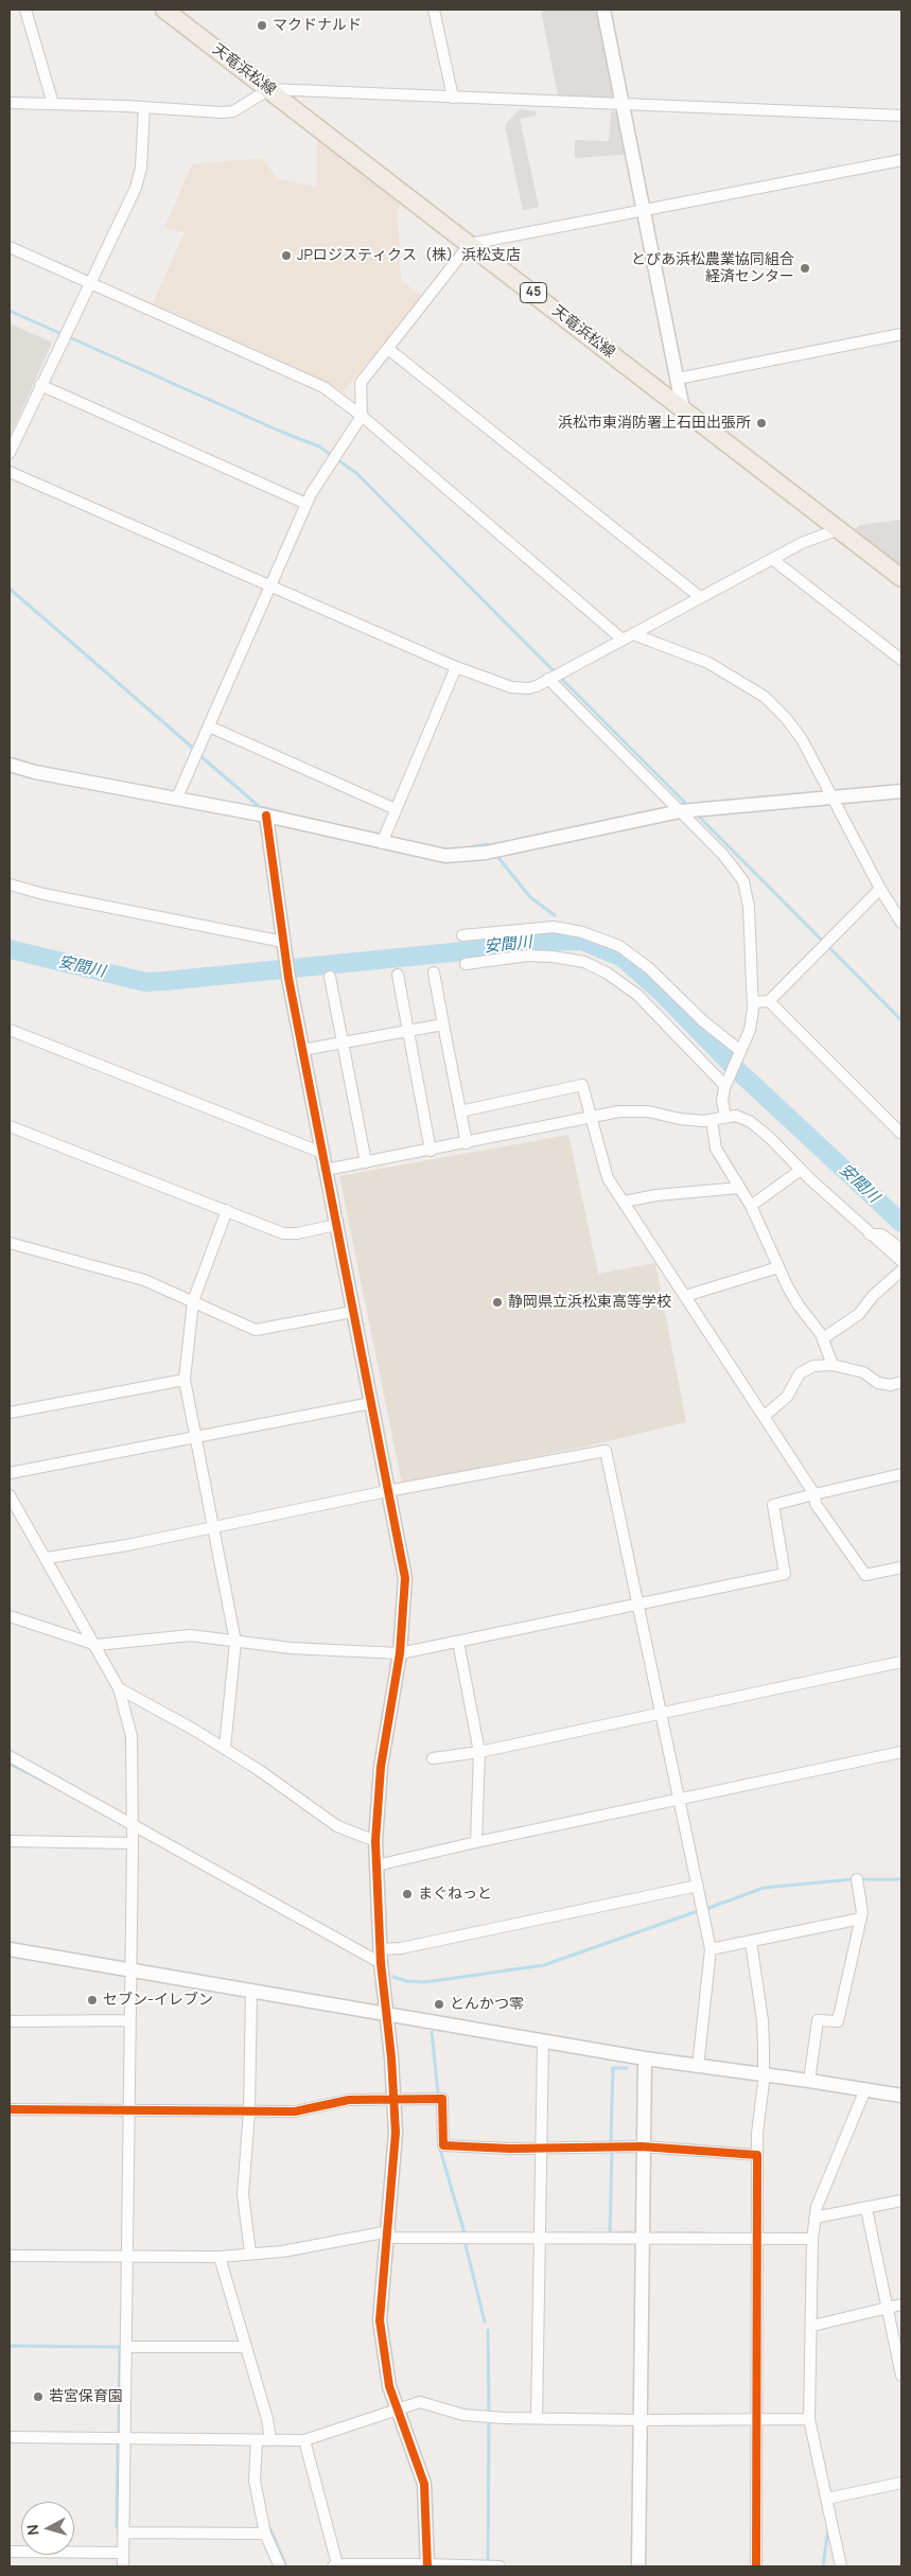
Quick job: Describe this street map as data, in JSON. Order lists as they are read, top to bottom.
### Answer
{
  "streets": {
    "main road": ["天竜浜松線", "45"]
  },
  "water": ["安間川"],
  "places": [
    "マクドナルド",
    "JPロジスティクス（株）浜松支店",
    "とぴあ浜松農業協同組合 経済センター",
    "浜松市東消防署上石田出張所",
    "静岡県立浜松東高等学校",
    "まぐねっと",
    "セブン-イレブン",
    "とんかつ零",
    "若宮保育園"
  ],
  "north": "left"
}
